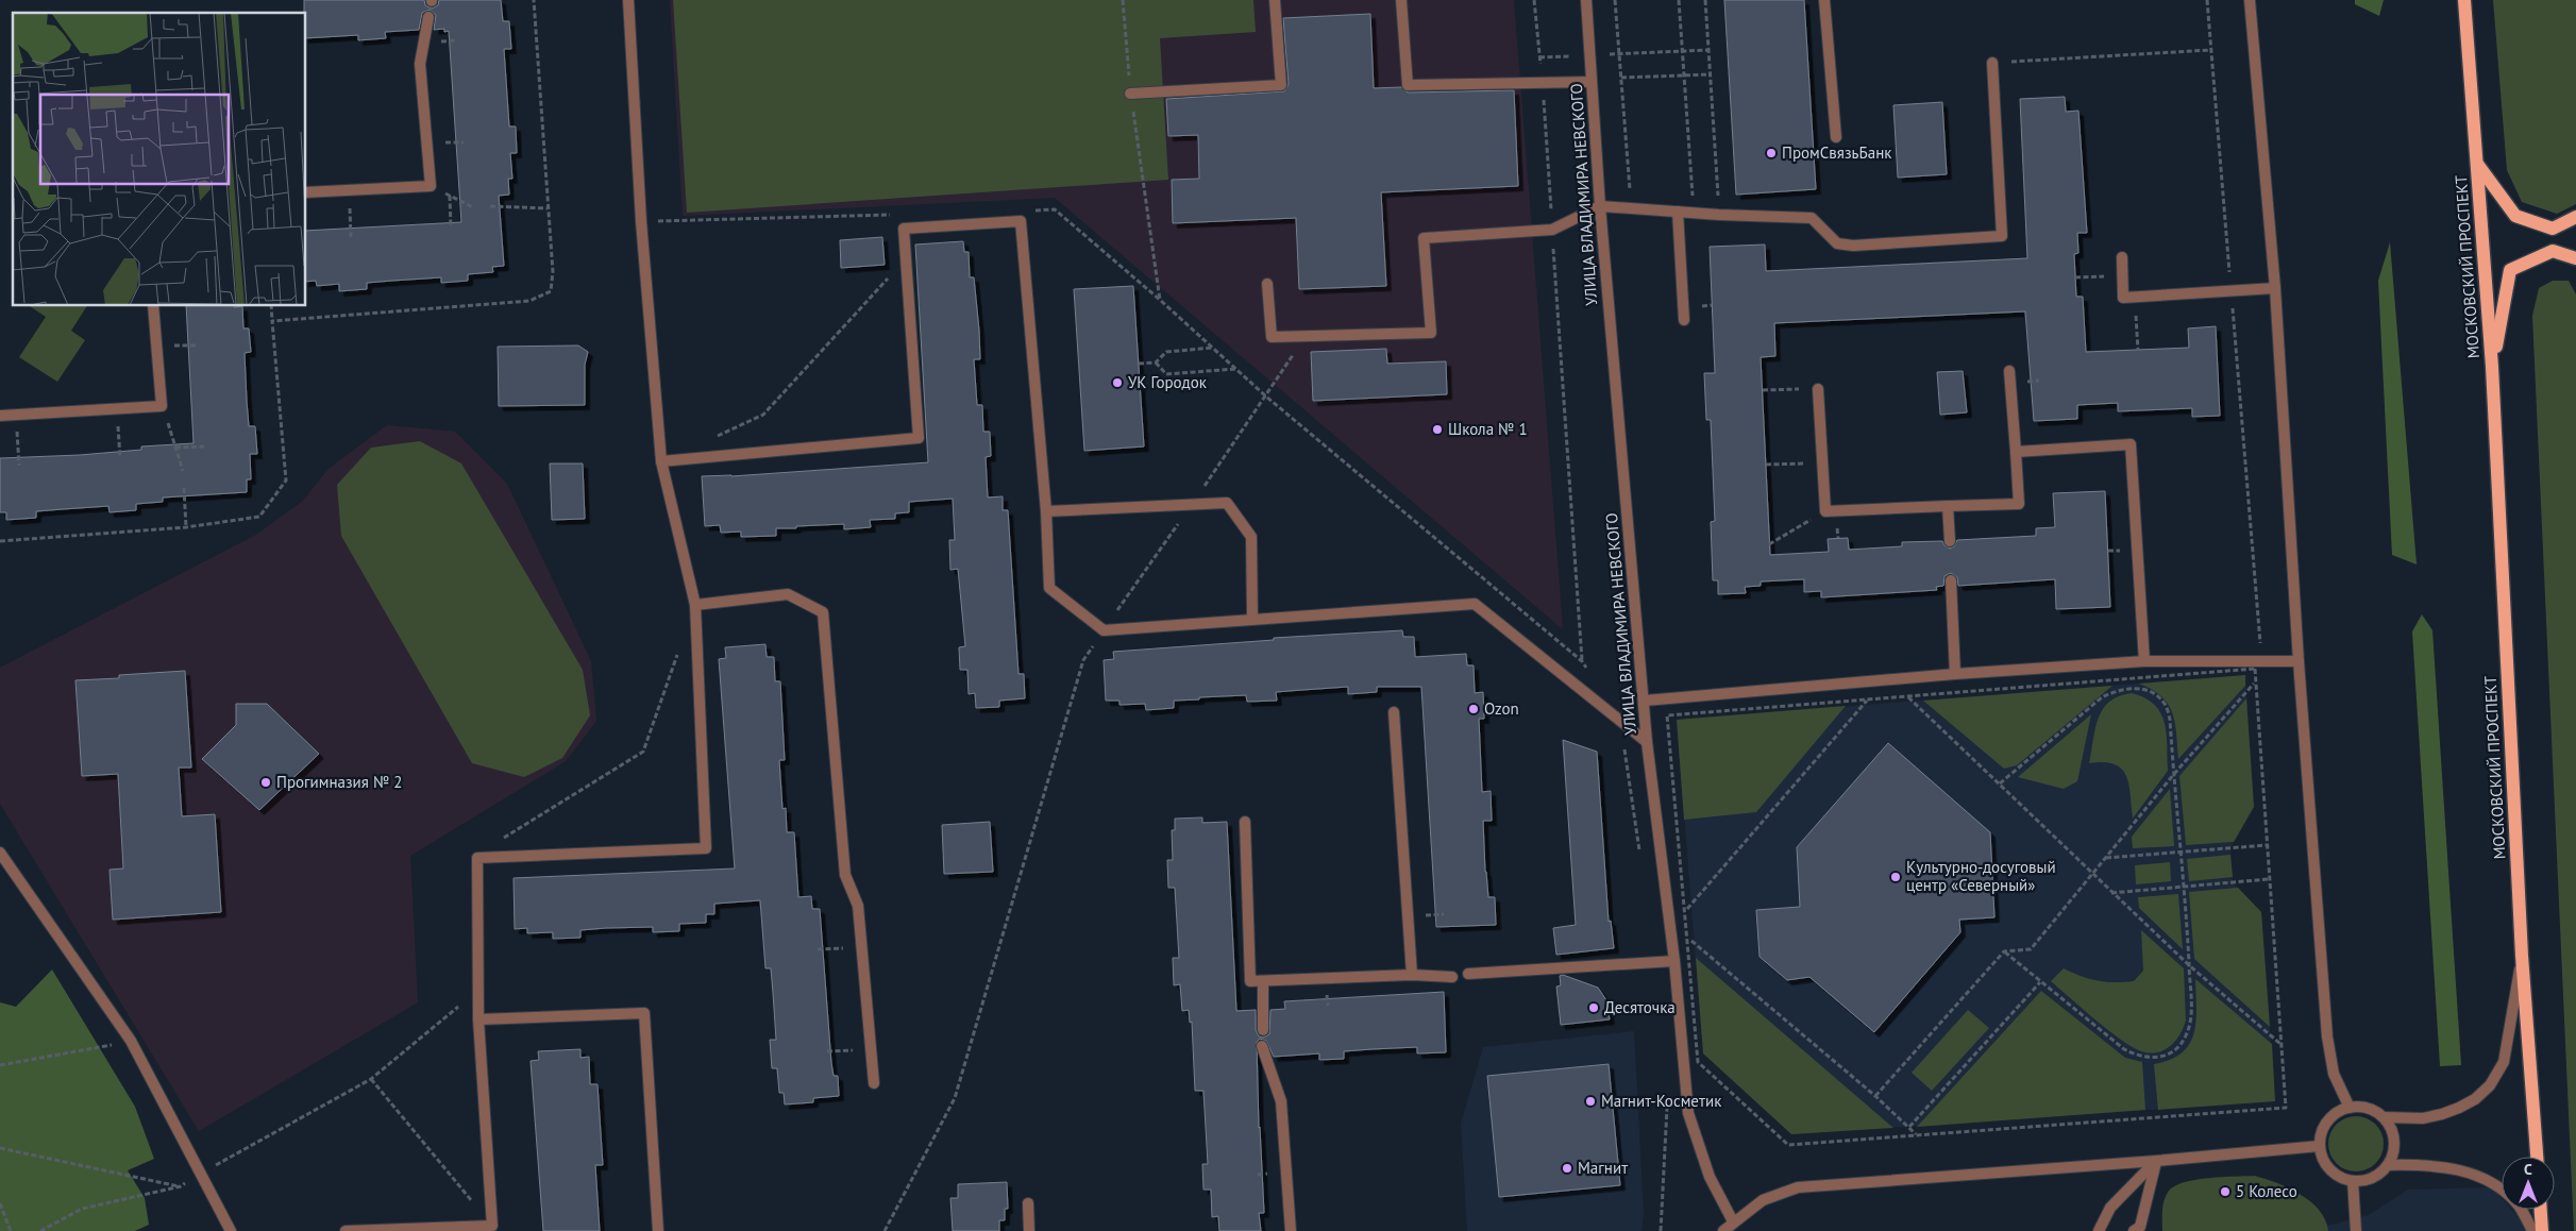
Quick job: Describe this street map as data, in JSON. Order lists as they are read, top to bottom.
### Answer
{
  "streets": {
    "main road": ["МОСКОВСКИЙ ПРОСПЕКТ"],
    "street": ["УЛИЦА ВЛАДИМИРА НЕВСКОГО"]
  },
  "places": [
    "ПромСвязьБанк",
    "УК Городок",
    "Школа № 1",
    "Ozon",
    "Прогимназия № 2",
    "Культурно-досуговый центр «Северный»",
    "Десяточка",
    "Магнит-Косметик",
    "Магнит",
    "5 Колесо"
  ],
  "north": "top"
}
